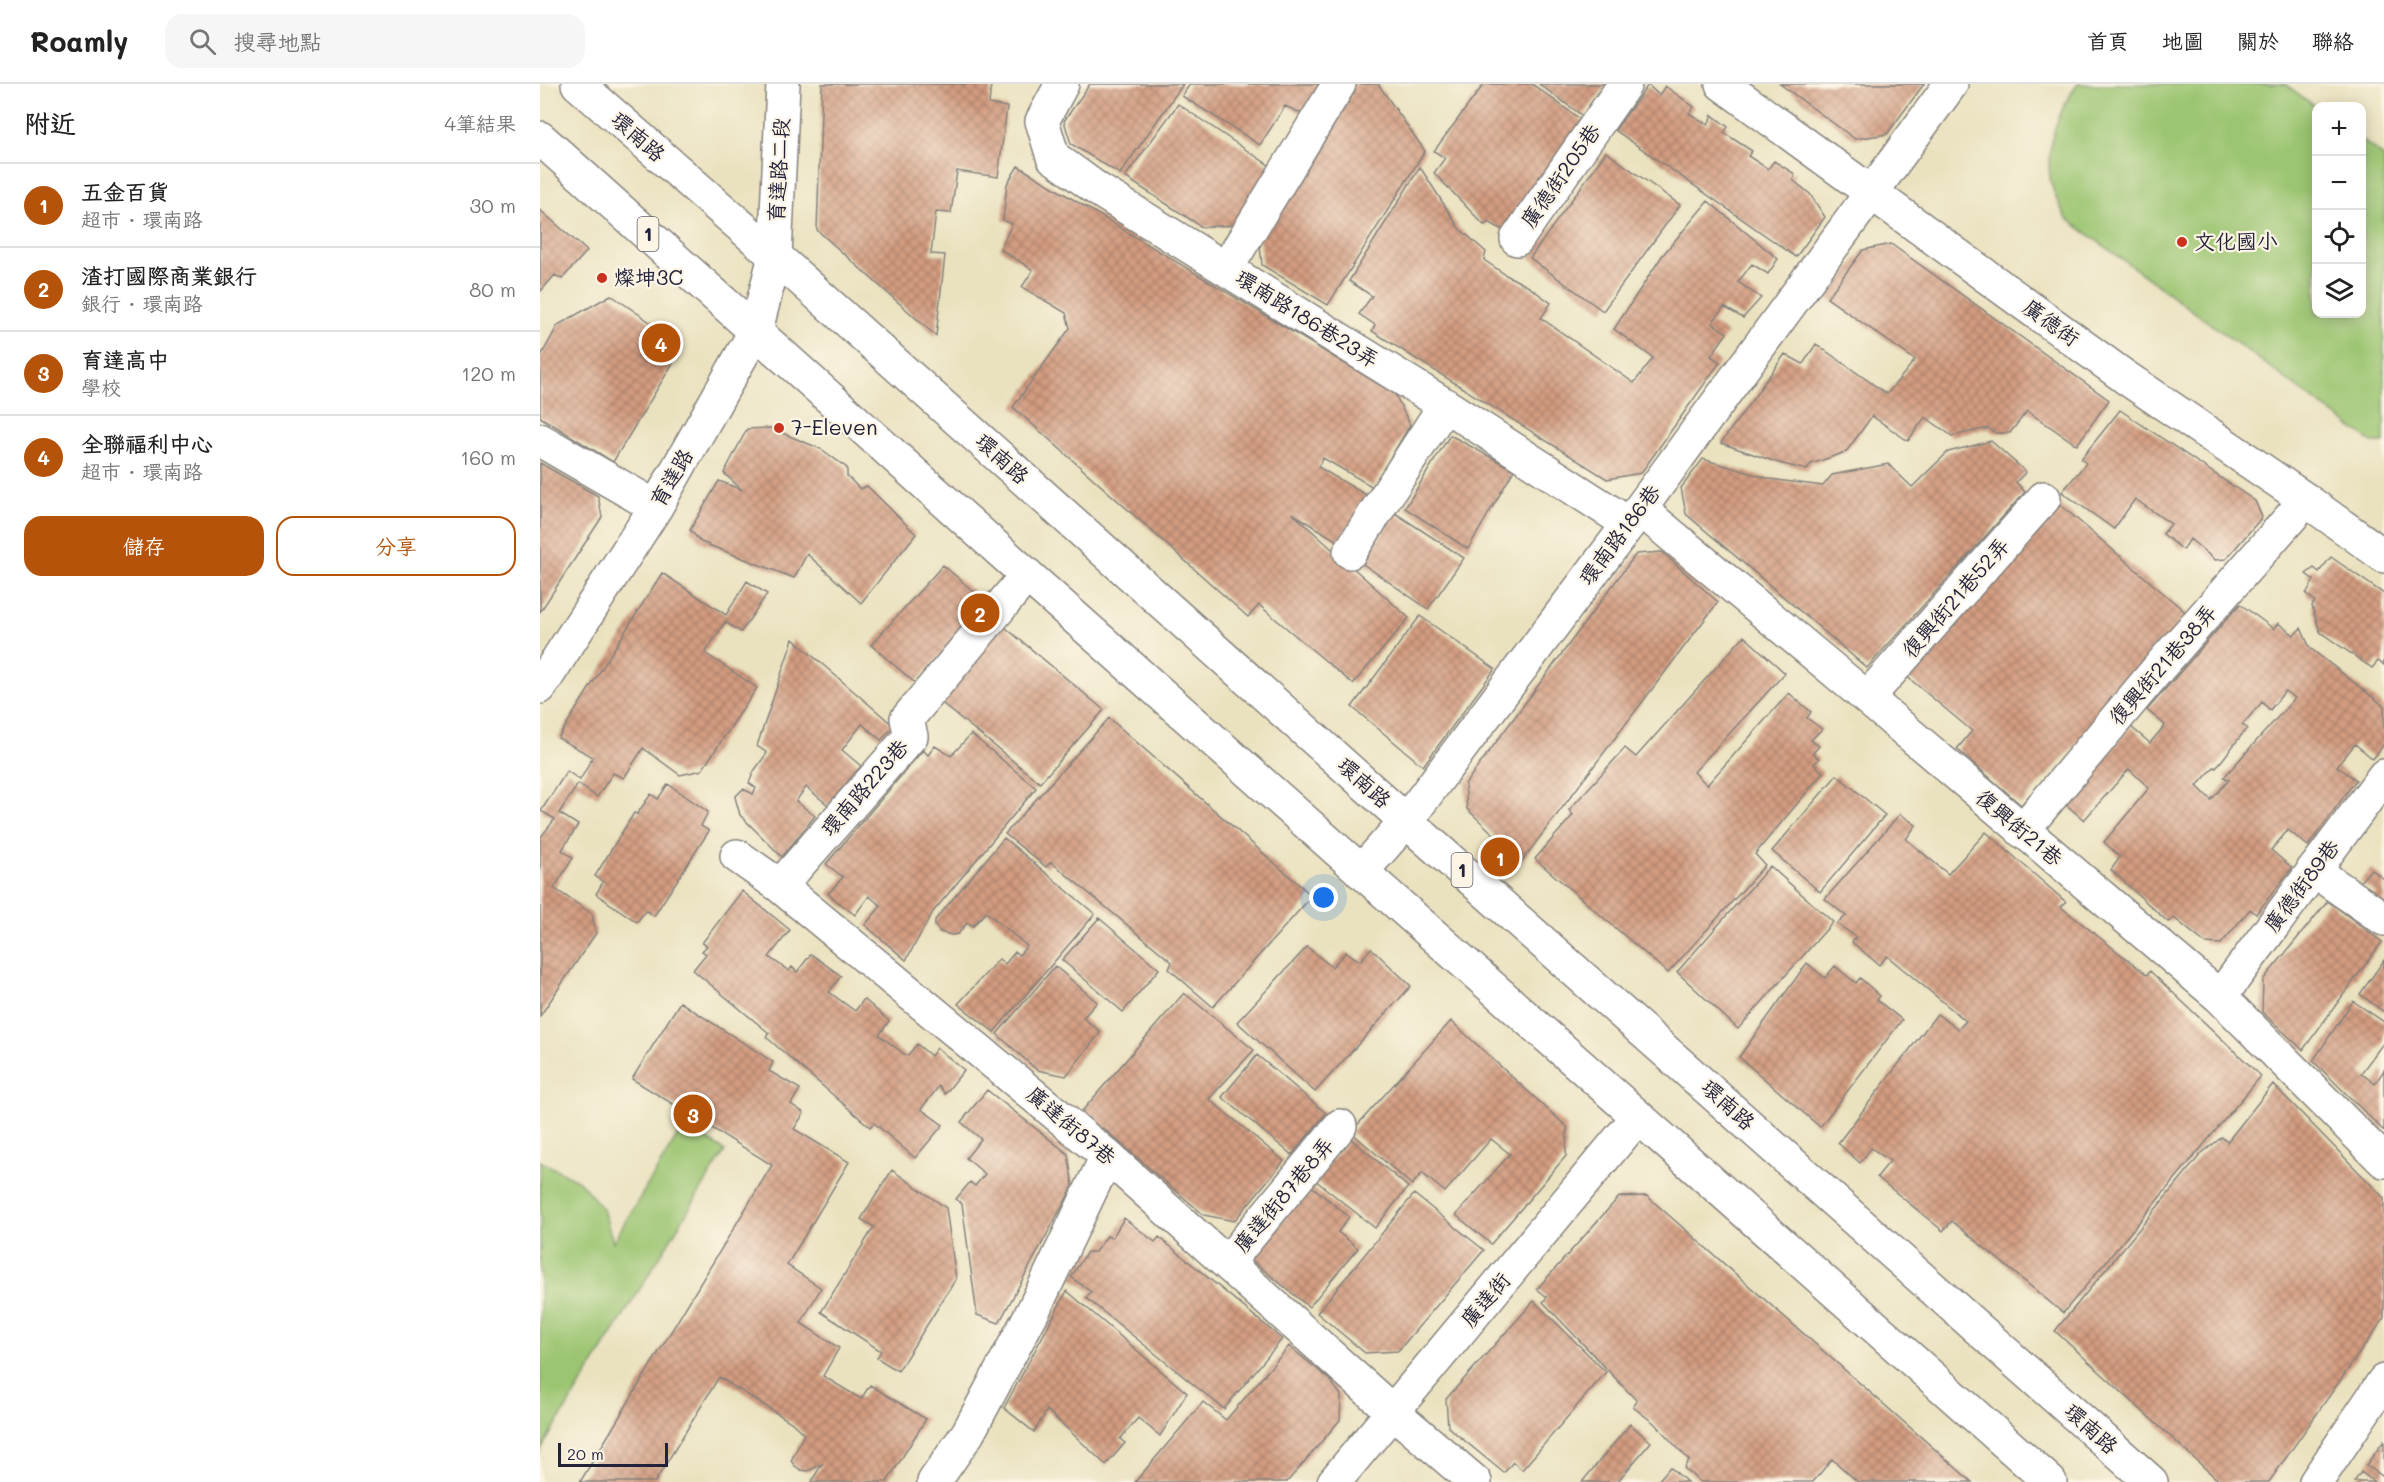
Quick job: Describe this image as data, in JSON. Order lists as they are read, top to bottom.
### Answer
{
  "streets": {
    "main road": [
      "環南路",
      "育達路二段",
      "廣德街205巷",
      "1",
      "環南路186巷23弄",
      "廣德街",
      "育達路",
      "環南路186巷",
      "復興街21巷52弄",
      "復興街21巷38弄",
      "環南路223巷",
      "復興街21巷",
      "廣德街89巷",
      "廣達街87巷",
      "廣達街87巷8弄",
      "廣達街"
    ]
  },
  "crossings": [
    ["環南路", "育達路二段"],
    ["環南路", "育達路"],
    ["環南路", "環南路186巷"],
    ["育達路二段", "育達路"],
    ["1", "育達路"],
    ["1", "環南路186巷"],
    ["1", "環南路223巷"],
    ["1", "廣達街"],
    ["環南路186巷23弄", "環南路186巷"],
    ["環南路186巷23弄", "復興街21巷"],
    ["廣德街", "環南路186巷"],
    ["廣德街", "復興街21巷38弄"],
    ["環南路186巷", "復興街21巷"],
    ["復興街21巷52弄", "復興街21巷"],
    ["復興街21巷38弄", "復興街21巷"],
    ["環南路223巷", "廣達街87巷"],
    ["復興街21巷", "廣德街89巷"],
    ["廣達街87巷", "廣達街87巷8弄"],
    ["廣達街87巷", "廣達街"]
  ],
  "places": ["文化國小", "燦坤3C", "7-Eleven"],
  "scale_bar": "20 m",
  "page": {
    "header": "Roamly",
    "search": "搜尋地點",
    "nav": [
      "首頁",
      "地圖",
      "關於",
      "聯絡"
    ],
    "heading": ["附近", "4筆結果"],
    "map_buttons": ["+", "−"],
    "list": [
      {
        "mark": "1",
        "name": "五金百貨",
        "note": "超市 · 環南路",
        "value": "30 m"
      },
      {
        "mark": "2",
        "name": "渣打國際商業銀行",
        "note": "銀行 · 環南路",
        "value": "80 m"
      },
      {
        "mark": "3",
        "name": "育達高中",
        "note": "學校",
        "value": "120 m"
      },
      {
        "mark": "4",
        "name": "全聯福利中心",
        "note": "超市 · 環南路",
        "value": "160 m"
      }
    ],
    "pins": [
      "4",
      "2",
      "1",
      "3"
    ],
    "buttons": ["儲存", "分享"],
    "scale": "20 m"
  }
}
